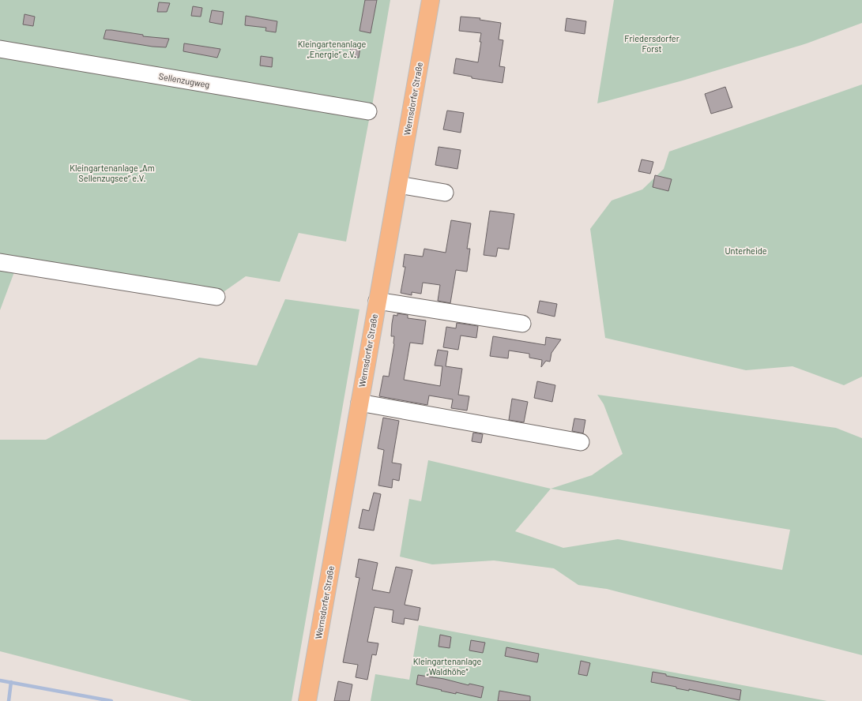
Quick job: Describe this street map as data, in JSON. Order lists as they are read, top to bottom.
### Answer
{
  "streets": {
    "main road": ["Wernsdorfer Straße"],
    "lane": ["Sellenzugweg"]
  },
  "parks": [
    "Friedersdorfer Forst",
    "Kleingartenanlage „Energie“ e.V.",
    "Kleingartenanlage „Am Sellenzugsee“ e.V.",
    "Unterheide",
    "Kleingartenanlage „Waldhöhe“"
  ]
}
